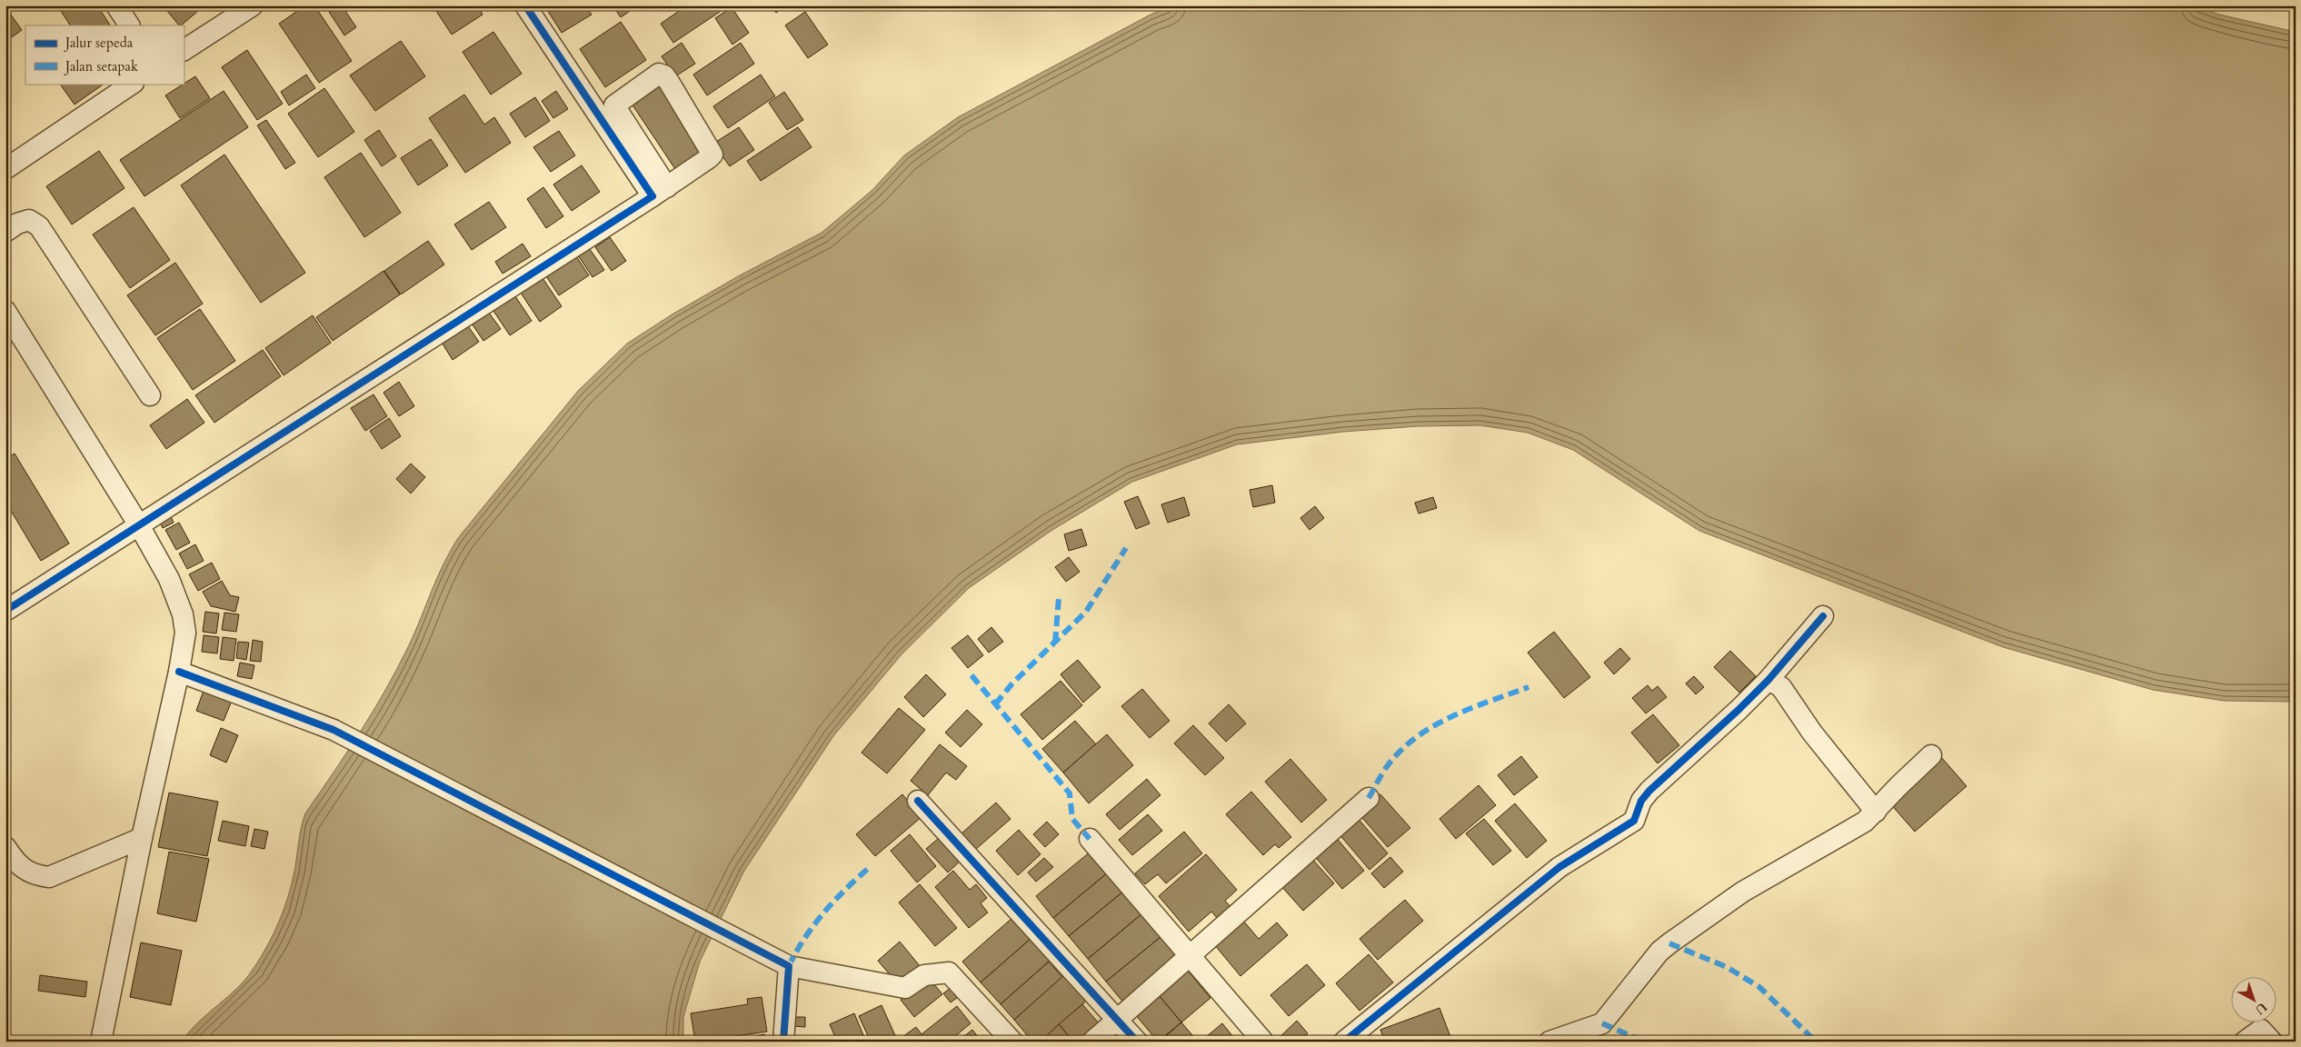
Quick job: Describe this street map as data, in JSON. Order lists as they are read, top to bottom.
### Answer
{
  "legend": ["Jalur sepeda", "Jalan setapak"],
  "north": "bottom right"
}
